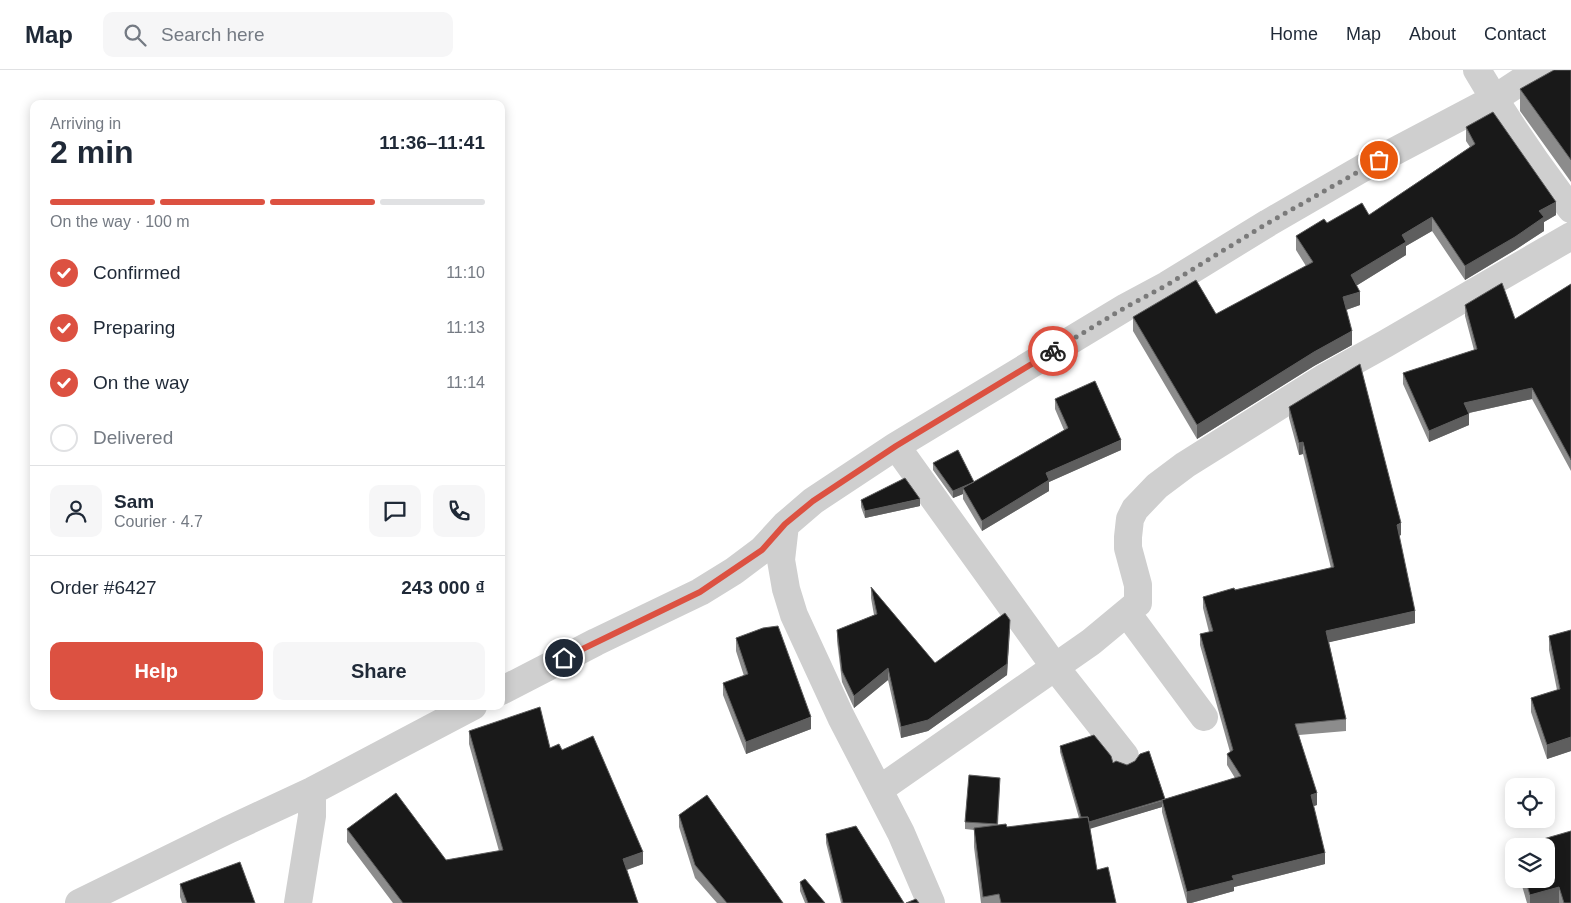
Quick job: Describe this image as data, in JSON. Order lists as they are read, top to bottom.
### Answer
{
  "page": {
    "header": "Map",
    "search": "Search here",
    "nav": [
      "Home",
      "Map",
      "About",
      "Contact"
    ],
    "heading": ["2 min", "Arriving in", "11:36–11:41"],
    "panel": [
      "Sam",
      "Courier · 4.7",
      "Order #6427",
      "243 000 ₫"
    ],
    "bar": "On the way · 100 m",
    "list": [
      ["Confirmed", "11:10"],
      ["Preparing", "11:13"],
      ["On the way", "11:14"],
      "Delivered"
    ],
    "buttons": ["Help", "Share"]
  }
}
